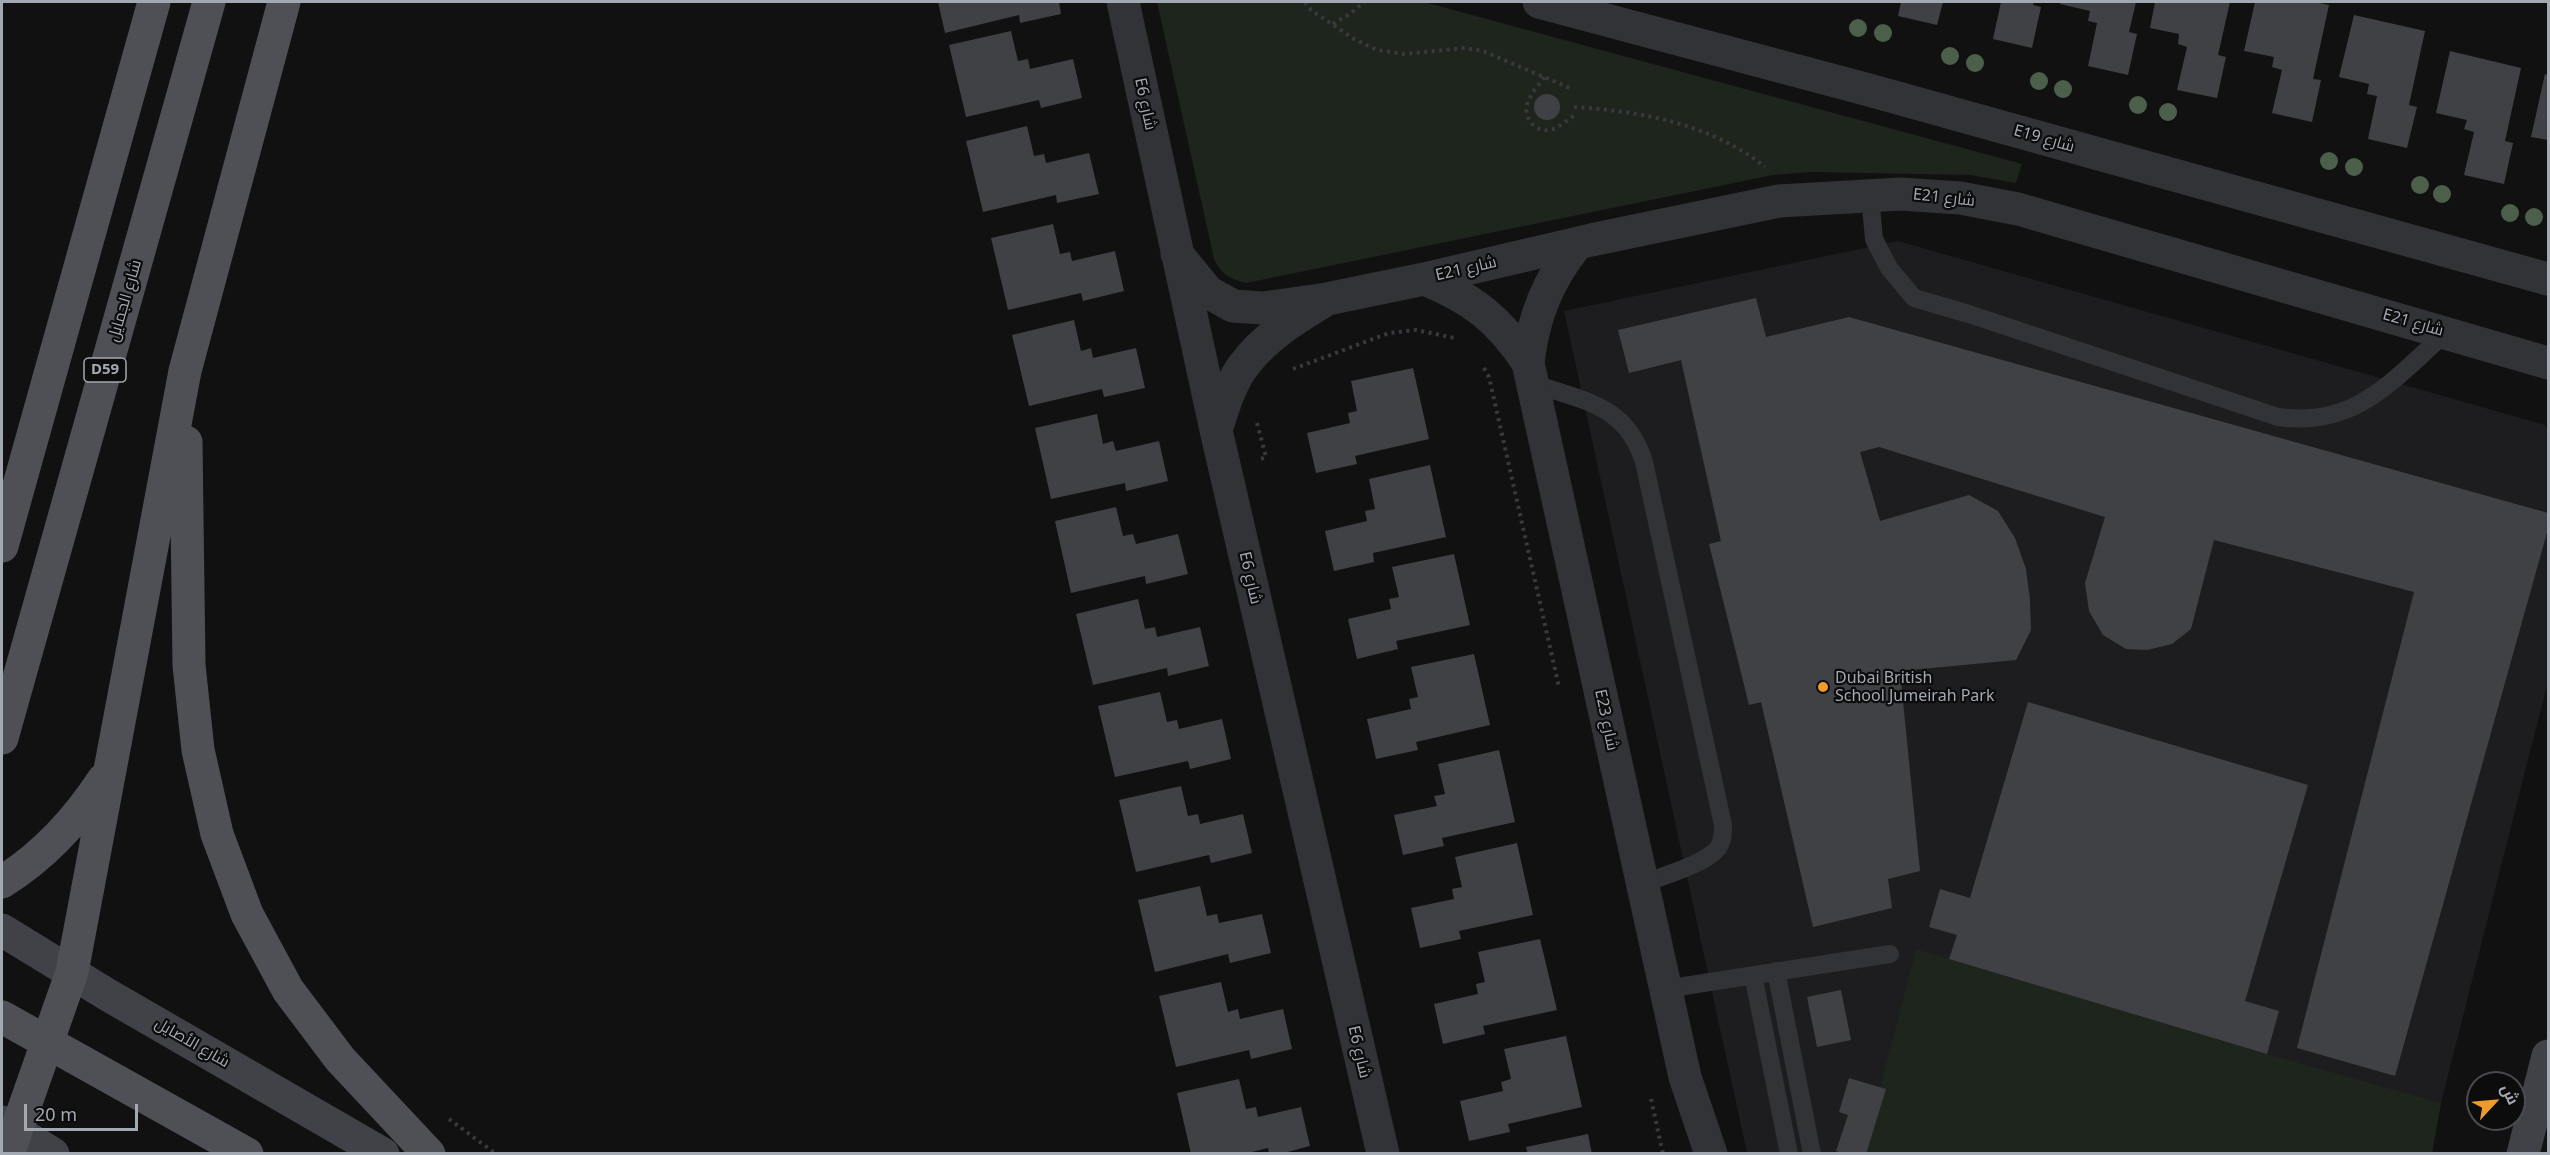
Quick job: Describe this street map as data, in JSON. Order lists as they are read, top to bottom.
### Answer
{
  "streets": {
    "main road": ["شارع الجمايل", "D59", "شارع الأصايل"],
    "street": [
      "E6 شارع",
      "E19 شارع",
      "E21 شارع",
      "E23 شارع"
    ]
  },
  "crossings": [
    ["E6 شارع", "E21 شارع"],
    ["E21 شارع", "E23 شارع"]
  ],
  "places": ["Dubai British School Jumeirah Park"],
  "scale_bar": "20 m",
  "north": "top right"
}
